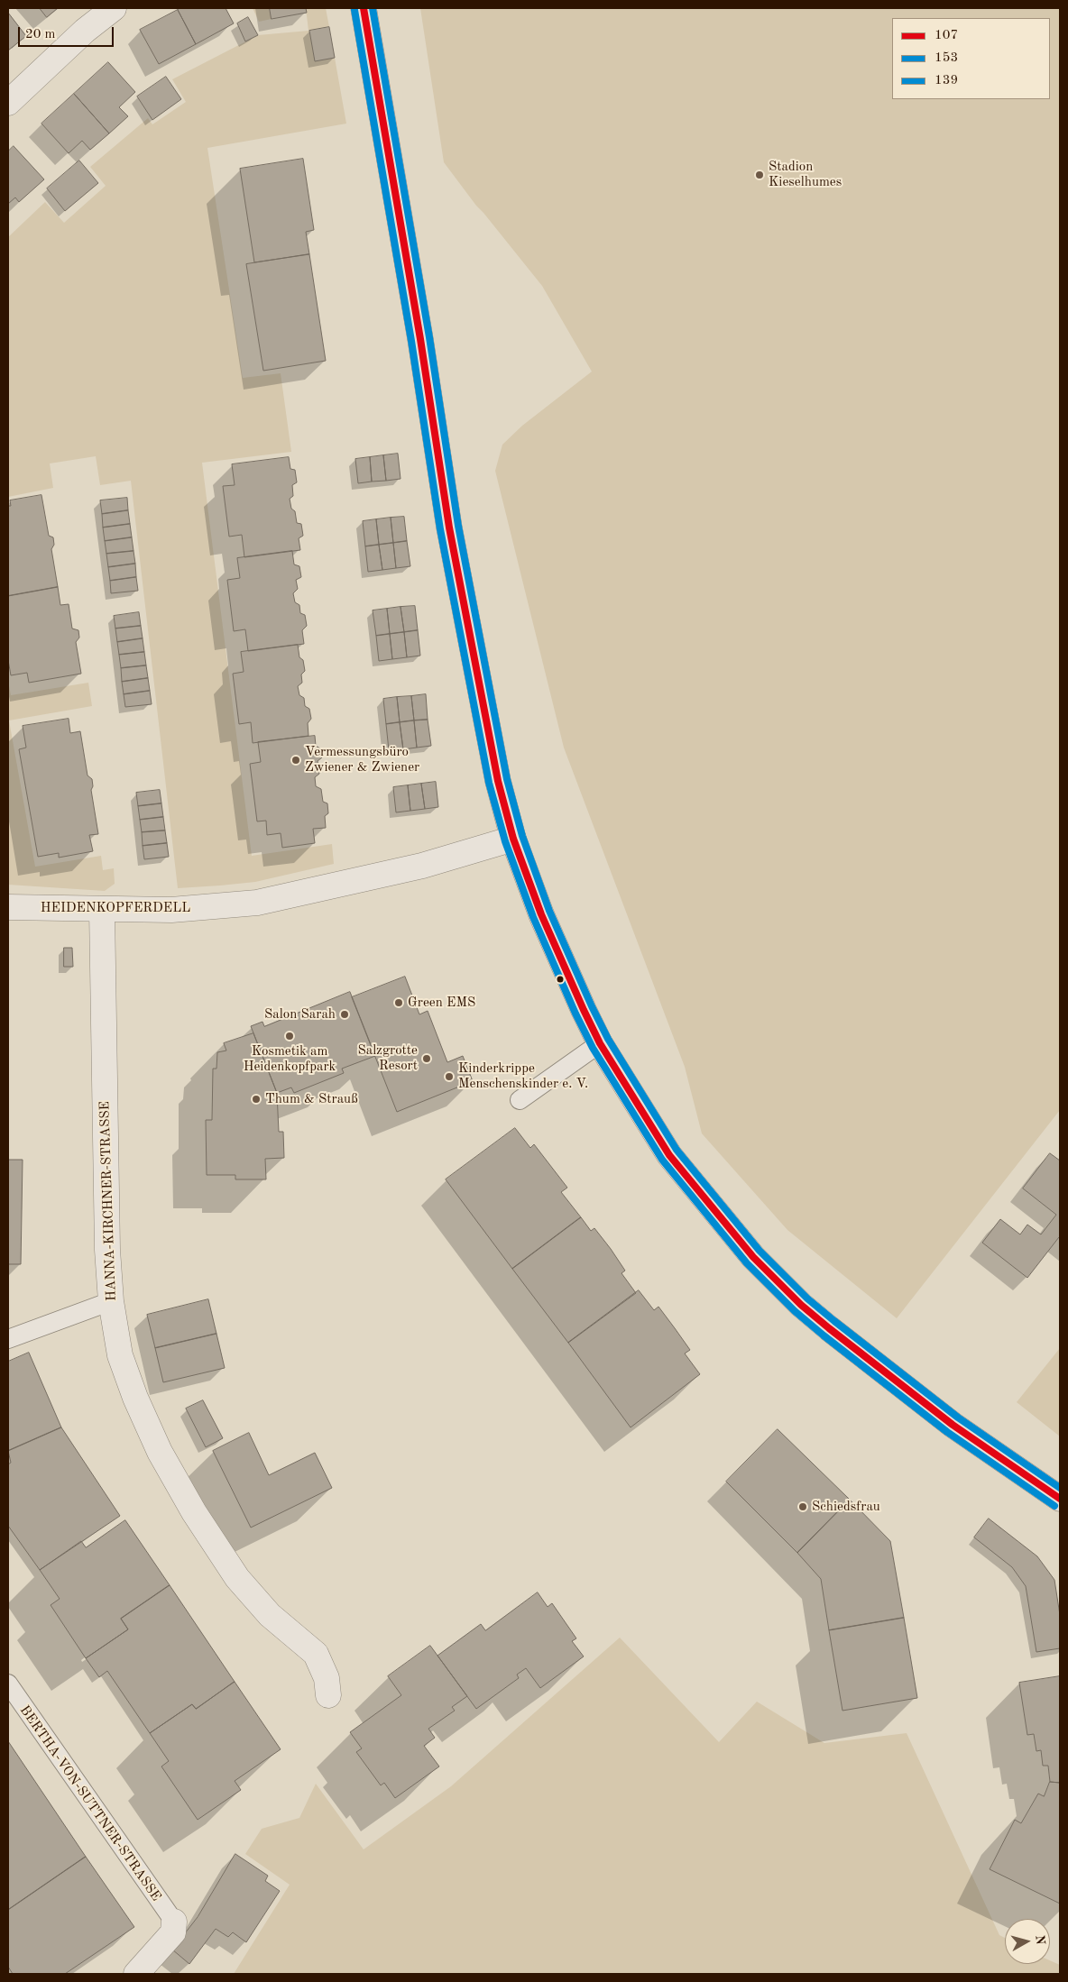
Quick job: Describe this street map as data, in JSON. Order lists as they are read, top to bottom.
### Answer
{
  "streets": {
    "street": ["HEIDENKOPFERDELL", "HANNA-KIRCHNER-STRASSE"],
    "lane": ["BERTHA-VON-SUTTNER-STRASSE"]
  },
  "crossings": [
    ["HEIDENKOPFERDELL", "HANNA-KIRCHNER-STRASSE"]
  ],
  "places": [
    "Stadion Kieselhumes",
    "Vermessungsbüro Zwiener & Zwiener",
    "Green EMS",
    "Salon Sarah",
    "Kosmetik am Heidenkopfpark",
    "Salzgrotte Resort",
    "Kinderkrippe Menschenskinder e. V.",
    "Thum & Strauß",
    "Schiedsfrau"
  ],
  "lines": ["transit line 107", "transit line 139", "transit line 153"],
  "legend": ["107", "153", "139"],
  "scale_bar": "20 m",
  "north": "right"
}
